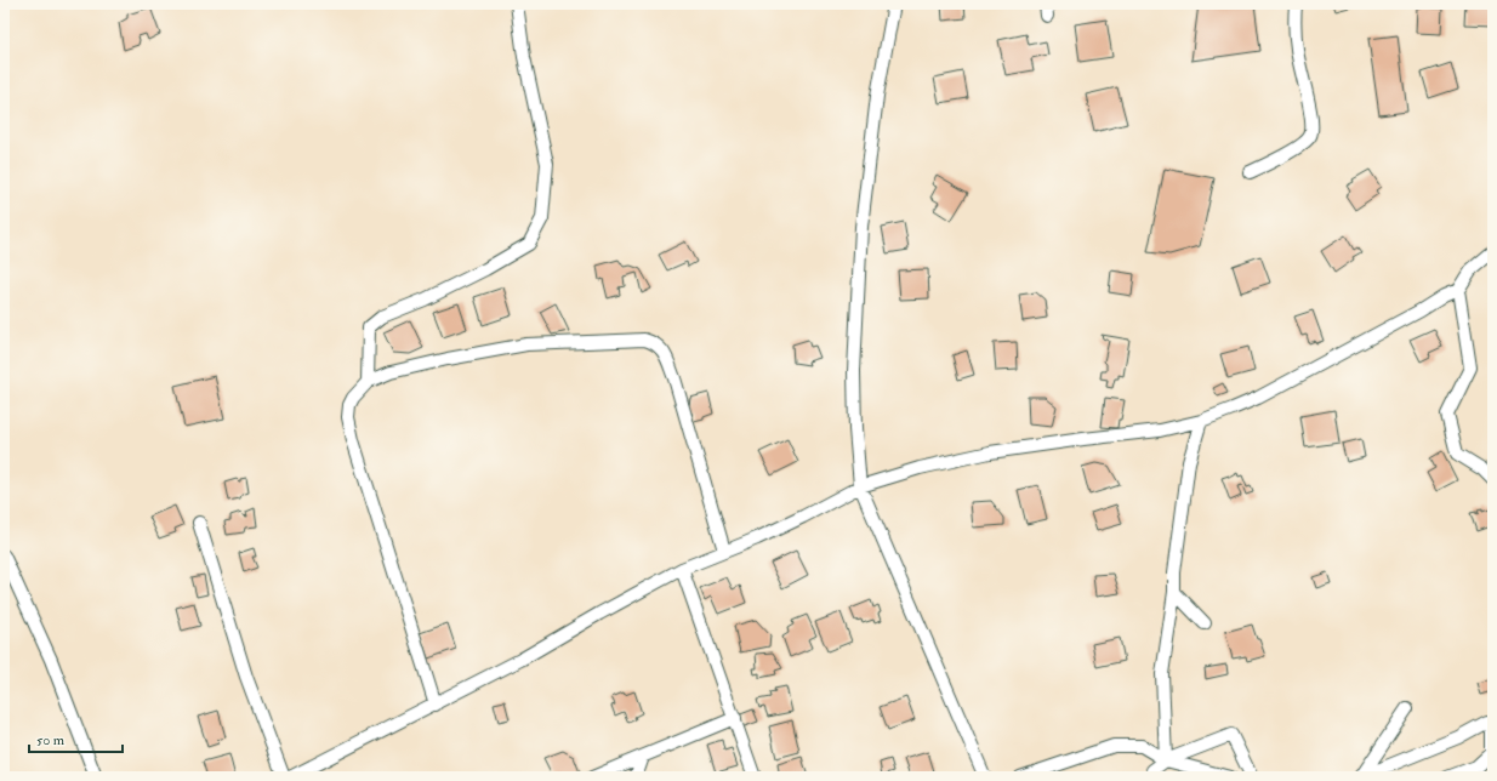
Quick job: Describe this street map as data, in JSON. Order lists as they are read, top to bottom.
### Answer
{
  "scale_bar": "50 m"
}
